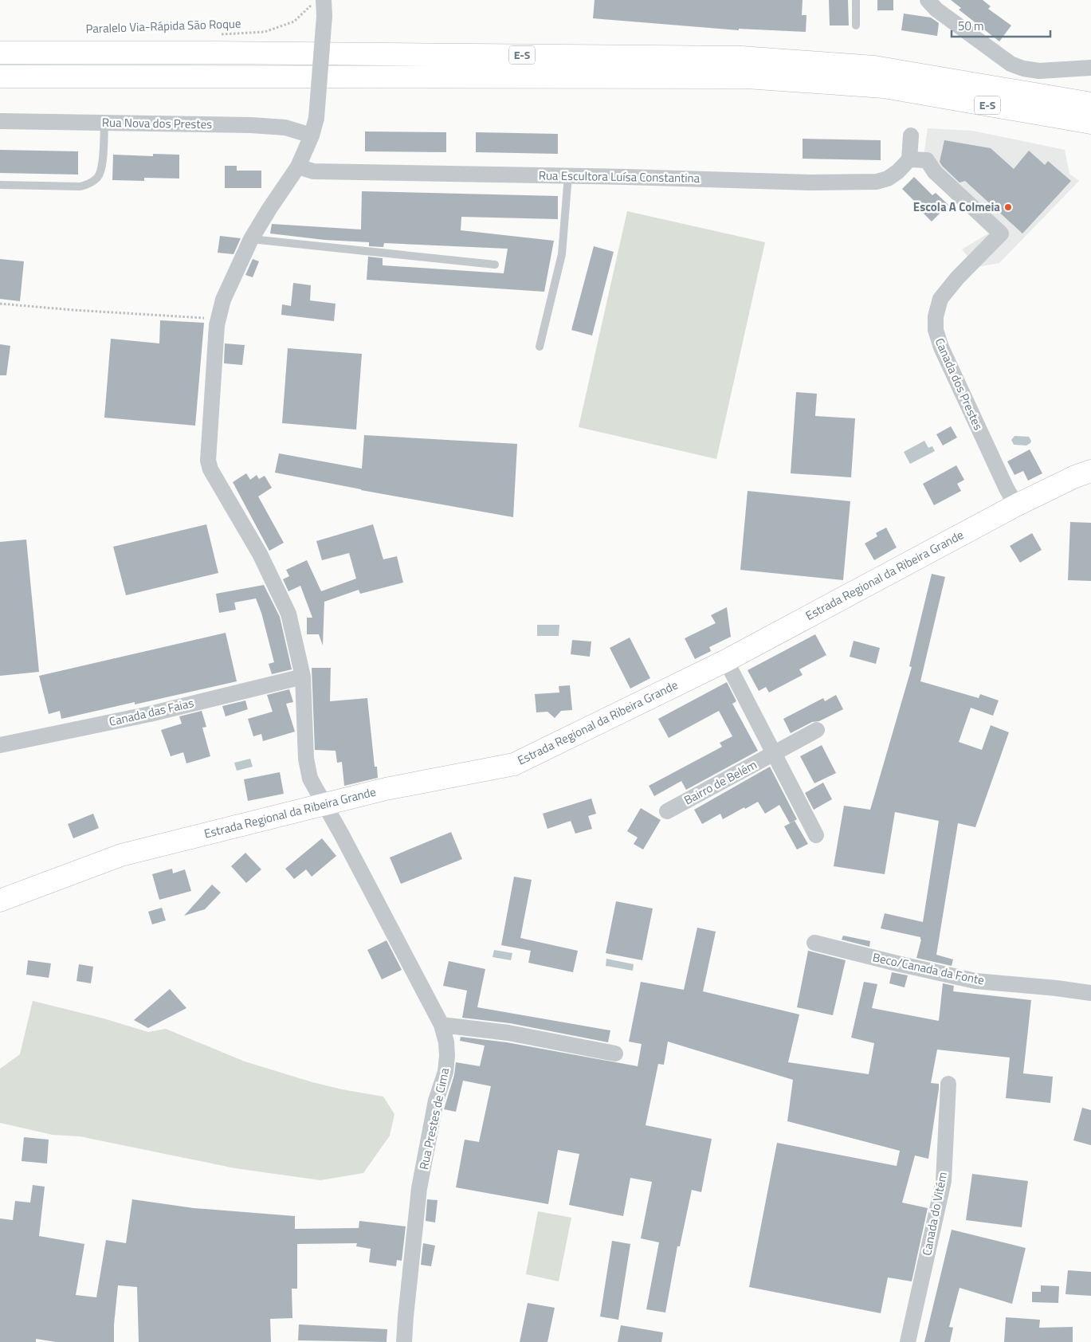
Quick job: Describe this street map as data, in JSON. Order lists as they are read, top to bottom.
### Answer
{
  "streets": {
    "main road": ["E-S", "Estrada Regional da Ribeira Grande"],
    "street": [
      "Rua Nova dos Prestes",
      "Rua Escultora Luísa Constantina",
      "Canada dos Prestes",
      "Canada das Faias",
      "Bairro de Belém",
      "Beco/Canada da Fonte",
      "Rua Prestes de Cima",
      "Canada do Vitém"
    ],
    "path": ["Paralelo Via-Rápida São Roque"]
  },
  "crossings": [
    ["Paralelo Via-Rápida São Roque", "Rua Prestes de Cima"],
    ["Rua Nova dos Prestes", "Rua Prestes de Cima"],
    ["Rua Escultora Luísa Constantina", "Canada dos Prestes"],
    ["Rua Escultora Luísa Constantina", "Rua Prestes de Cima"],
    ["Canada dos Prestes", "Estrada Regional da Ribeira Grande"],
    ["Estrada Regional da Ribeira Grande", "Rua Prestes de Cima"],
    ["Canada das Faias", "Rua Prestes de Cima"]
  ],
  "places": ["Escola A Colmeia"],
  "scale_bar": "50 m"
}
